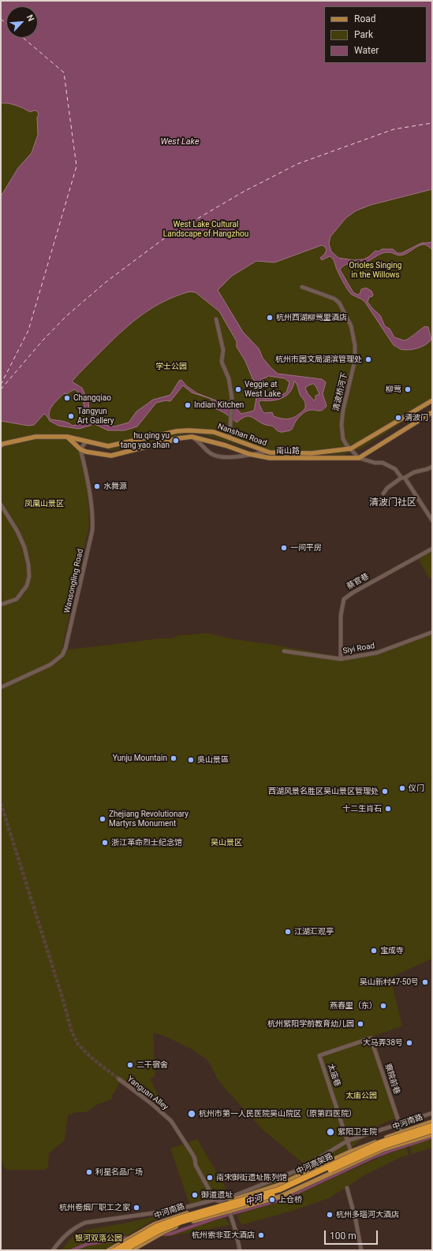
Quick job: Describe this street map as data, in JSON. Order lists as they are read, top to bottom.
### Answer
{
  "streets": {
    "highway": ["中河高架路"],
    "main road": ["Nanshan Road", "南山路", "中河南路"],
    "street": [
      "清波桥河下",
      "Wansongling Road",
      "蔡官巷",
      "Siyi Road",
      "太庙巷",
      "察院前巷",
      "Yanguan Alley"
    ]
  },
  "crossings": [
    ["清波桥河下", "Nanshan Road"],
    ["清波桥河下", "南山路"],
    ["Nanshan Road", "南山路"],
    ["南山路", "Wansongling Road"],
    ["蔡官巷", "Siyi Road"],
    ["太庙巷", "察院前巷"],
    ["太庙巷", "中河南路"],
    ["察院前巷", "中河南路"]
  ],
  "districts": ["清波门社区"],
  "water": ["West Lake", "中河"],
  "parks": [
    "West Lake Cultural Landscape of Hangzhou",
    "Orioles Singing in the Willows",
    "学士公园",
    "凤凰山景区",
    "吴山景区",
    "太庙公园",
    "银河双落公园"
  ],
  "places": [
    "杭州西湖柳莺里酒店",
    "杭州市园文局湖滨管理处",
    "Veggie at West Lake",
    "柳莺",
    "Changqiao",
    "Indian Kitchen",
    "Tangyun Art Gallery",
    "清波门",
    "hu qing yu tang yao shan",
    "水舞源",
    "一间平房",
    "Yunju Mountain",
    "吳山景區",
    "仪门",
    "西湖风景名胜区吴山景区管理处",
    "十二生肖石",
    "Zhejiang Revolutionary Martyrs Monument",
    "浙江革命烈士纪念馆",
    "江湖汇观亭",
    "宝成寺",
    "吴山新村47-50号",
    "燕春里（东）",
    "杭州紫阳学前教育幼儿园",
    "大马弄38号",
    "二干宿舍",
    "杭州市第一人民医院吴山院区（原第四医院）",
    "紫阳卫生院",
    "利星名品广场",
    "南宋御街遗址陈列馆",
    "御道遗址",
    "上仓桥",
    "杭州卷烟厂职工之家",
    "杭州多瑙河大酒店",
    "杭州索非亚大酒店"
  ],
  "legend": ["Road", "Park", "Water"],
  "scale_bar": "100 m",
  "north": "top right"
}
